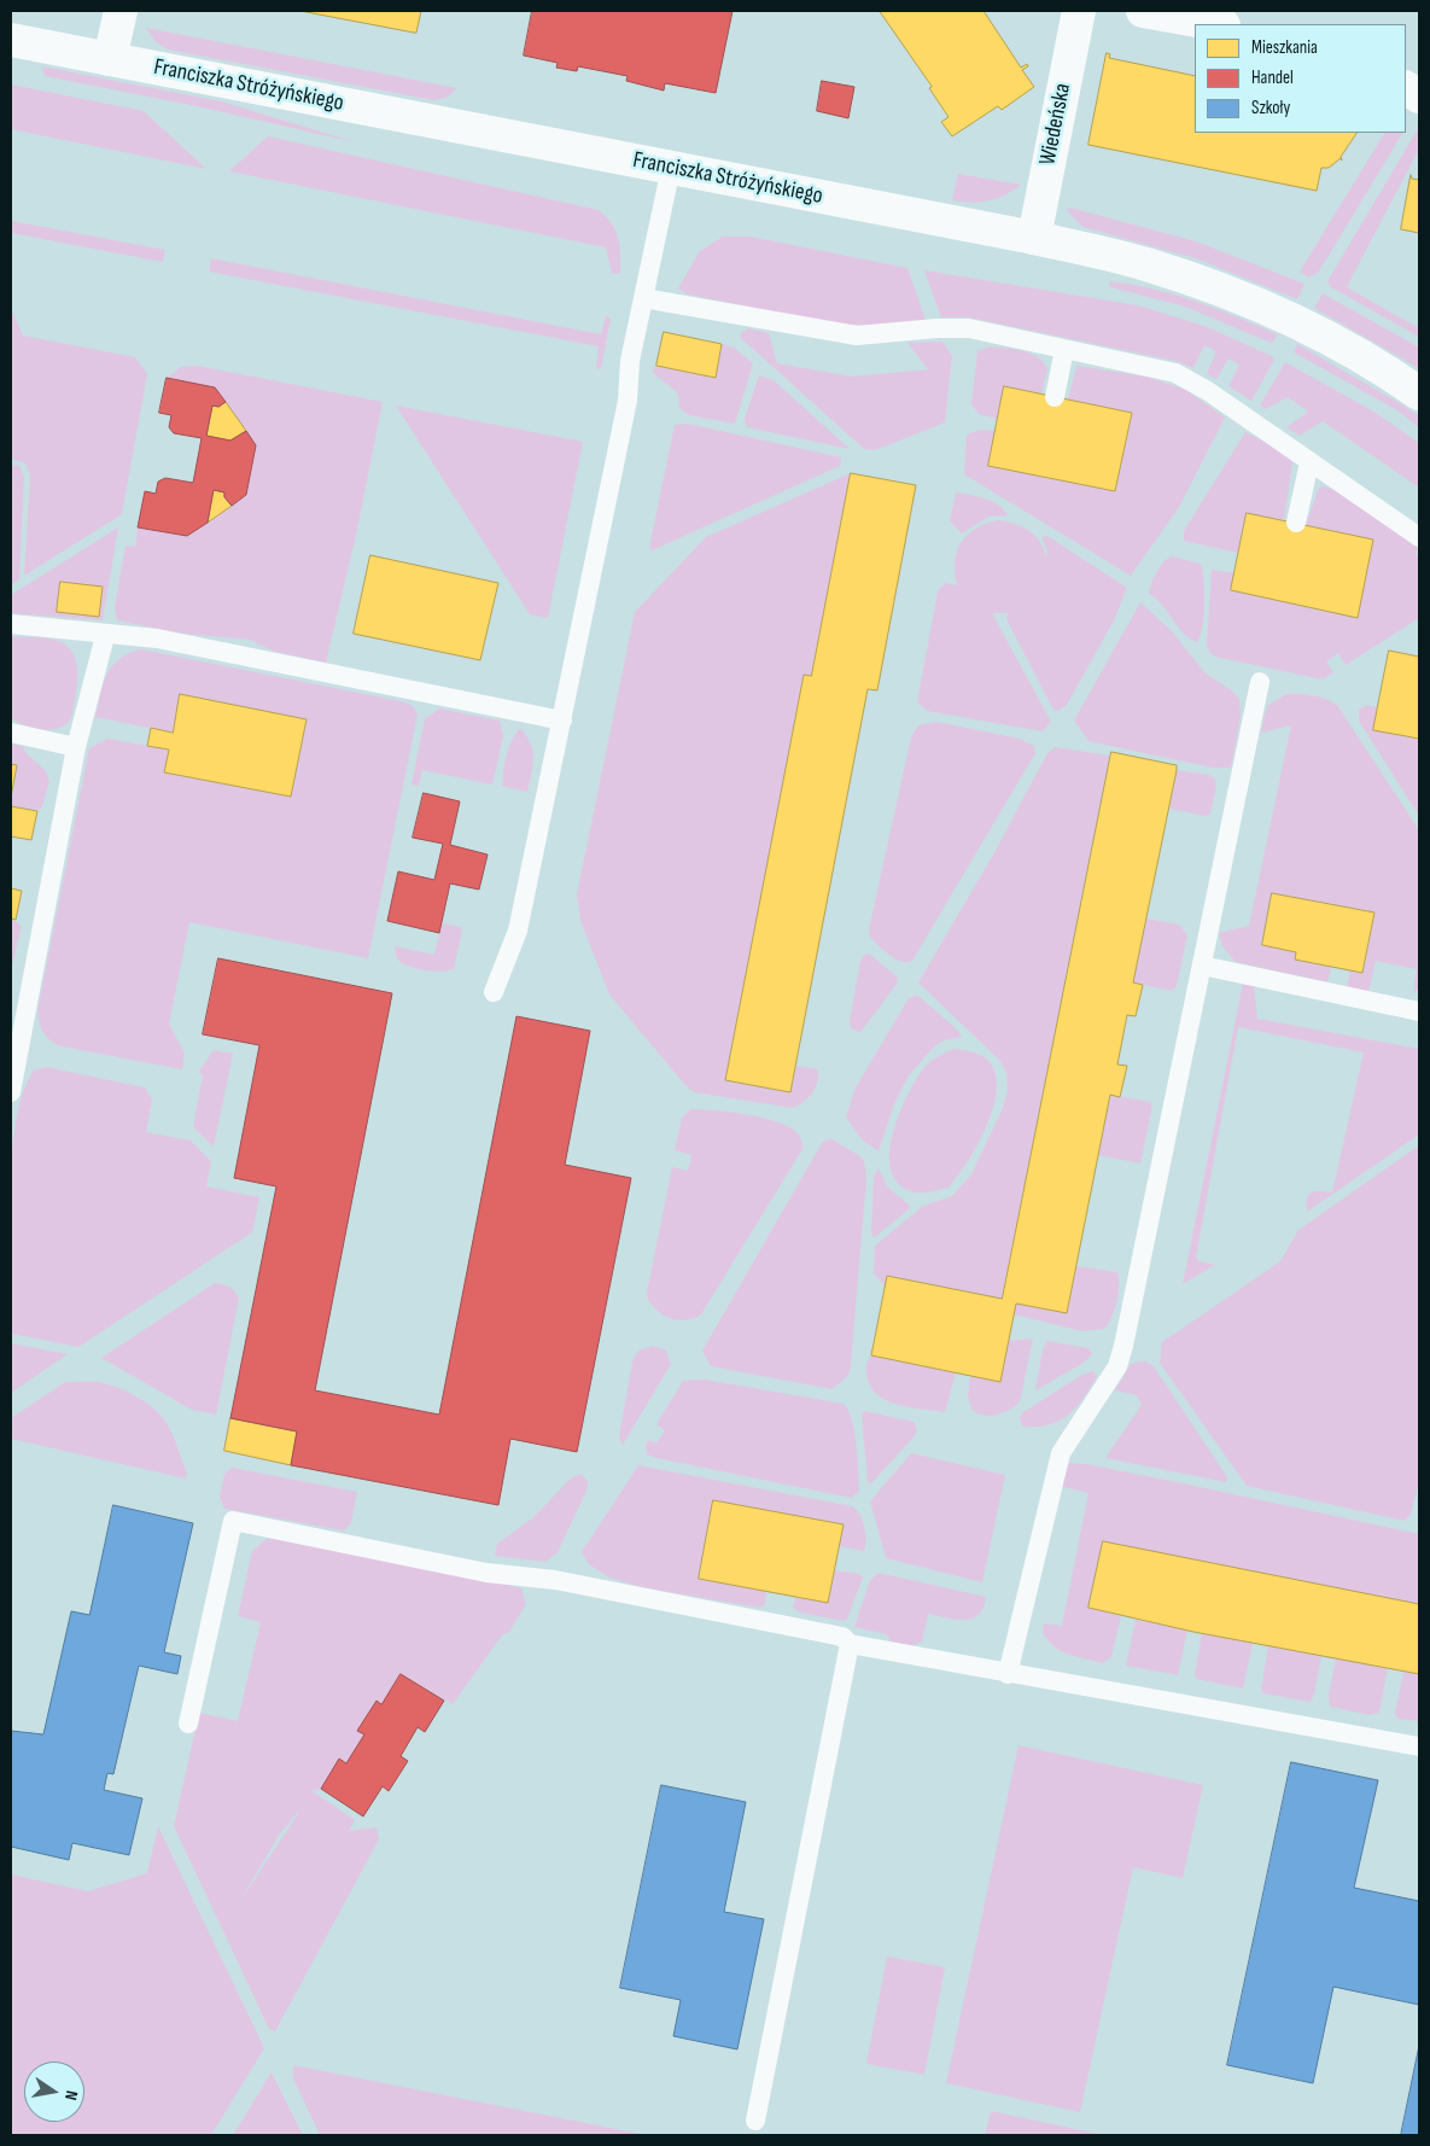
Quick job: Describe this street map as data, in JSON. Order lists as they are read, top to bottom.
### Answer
{
  "streets": {
    "street": ["Franciszka Stróżyńskiego", "Wiedeńska"]
  },
  "crossings": [
    ["Franciszka Stróżyńskiego", "Wiedeńska"]
  ],
  "legend": ["Mieszkania", "Handel", "Szkoły"],
  "north": "right"
}
